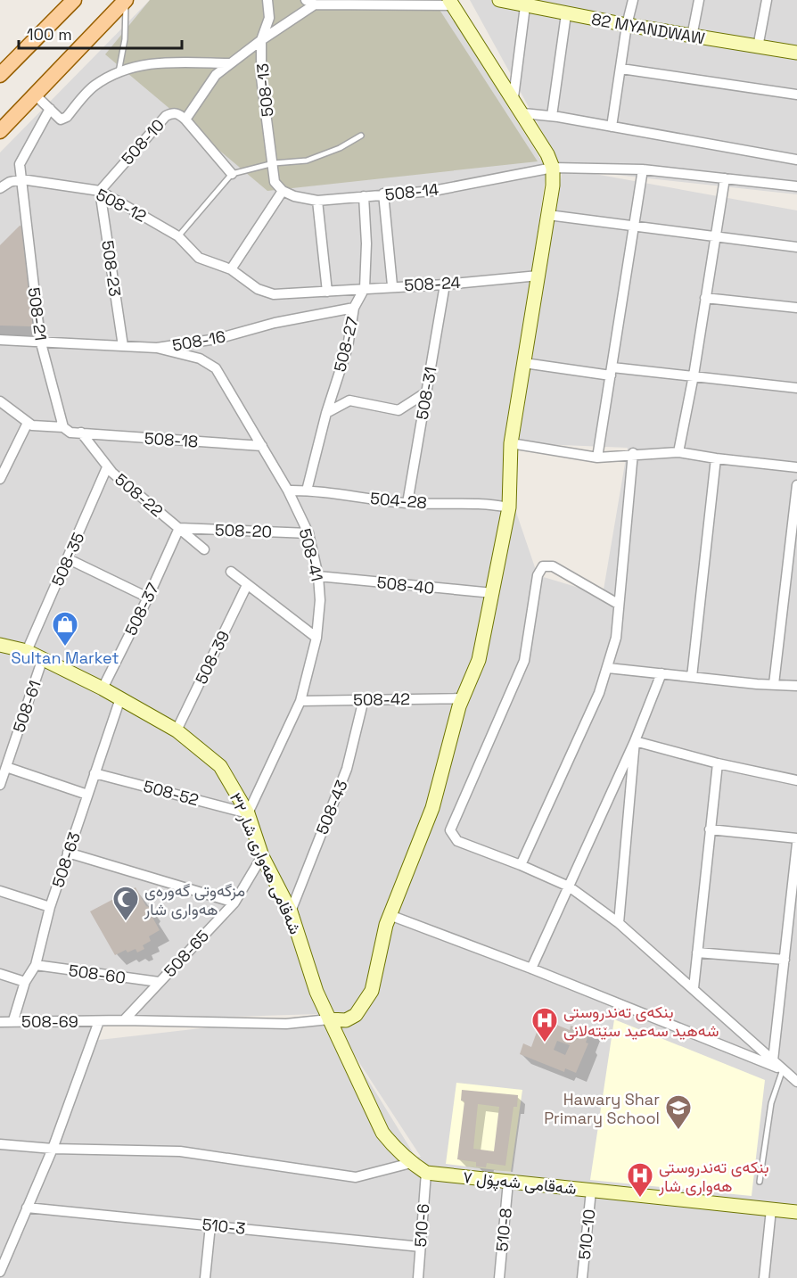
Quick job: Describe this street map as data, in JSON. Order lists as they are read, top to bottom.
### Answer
{
  "streets": {
    "street": [
      "82 MYANDWAW",
      "508-13",
      "508-10",
      "508-14",
      "508-12",
      "508-23",
      "508-24",
      "508-21",
      "508-16",
      "508-27",
      "508-31",
      "508-18",
      "508-22",
      "504-28",
      "508-20",
      "508-41",
      "508-35",
      "508-40",
      "508-37",
      "508-39",
      "508-42",
      "508-61",
      "508-52",
      "508-43",
      "508-63",
      "شەقامی هەواری شار ٣٢",
      "508-65",
      "508-60",
      "508-69",
      "شەقامی شەپۆل ٧",
      "510-6",
      "510-3",
      "510-8",
      "510-10"
    ]
  },
  "crossings": [
    ["508-13", "508-14"],
    ["508-10", "508-12"],
    ["508-10", "508-23"],
    ["508-14", "508-27"],
    ["508-12", "508-23"],
    ["508-12", "508-24"],
    ["508-12", "508-21"],
    ["508-23", "508-16"],
    ["508-24", "508-27"],
    ["508-24", "508-31"],
    ["508-21", "508-16"],
    ["508-16", "508-27"],
    ["508-16", "508-41"],
    ["508-27", "504-28"],
    ["508-31", "504-28"],
    ["508-18", "508-22"],
    ["508-18", "508-41"],
    ["508-22", "508-20"],
    ["508-22", "508-35"],
    ["508-22", "508-37"],
    ["504-28", "508-41"],
    ["508-20", "508-41"],
    ["508-20", "508-37"],
    ["508-41", "508-40"],
    ["508-41", "508-42"],
    ["508-41", "508-52"],
    ["508-41", "شەقامی هەواری شار ٣٢"],
    ["508-35", "شەقامی هەواری شار ٣٢"],
    ["508-37", "شەقامی هەواری شار ٣٢"],
    ["508-39", "شەقامی هەواری شار ٣٢"],
    ["508-42", "508-43"],
    ["508-61", "شەقامی هەواری شار ٣٢"],
    ["508-52", "508-63"],
    ["508-52", "شەقامی هەواری شار ٣٢"],
    ["508-43", "شەقامی هەواری شار ٣٢"],
    ["508-63", "شەقامی هەواری شار ٣٢"],
    ["508-63", "508-60"],
    ["508-63", "508-69"],
    ["شەقامی هەواری شار ٣٢", "508-65"],
    ["شەقامی هەواری شار ٣٢", "508-69"],
    ["شەقامی هەواری شار ٣٢", "شەقامی شەپۆل ٧"],
    ["508-65", "508-60"],
    ["508-65", "508-69"],
    ["508-69", "شەقامی شەپۆل ٧"],
    ["شەقامی شەپۆل ٧", "510-6"],
    ["شەقامی شەپۆل ٧", "510-8"],
    ["شەقامی شەپۆل ٧", "510-10"],
    ["510-6", "510-3"]
  ],
  "places": {
    "shop": ["Sultan Market"],
    "mosque": ["مزگەوتی گەورەی هەواری شار"],
    "hospital": ["بنکەی تەندروستی شەهید سەعید سێتەلانی", "بنکەی تەندروستی هەواری شار"],
    "school or university": ["Hawary Shar Primary School"]
  },
  "scale_bar": "100 m"
}
